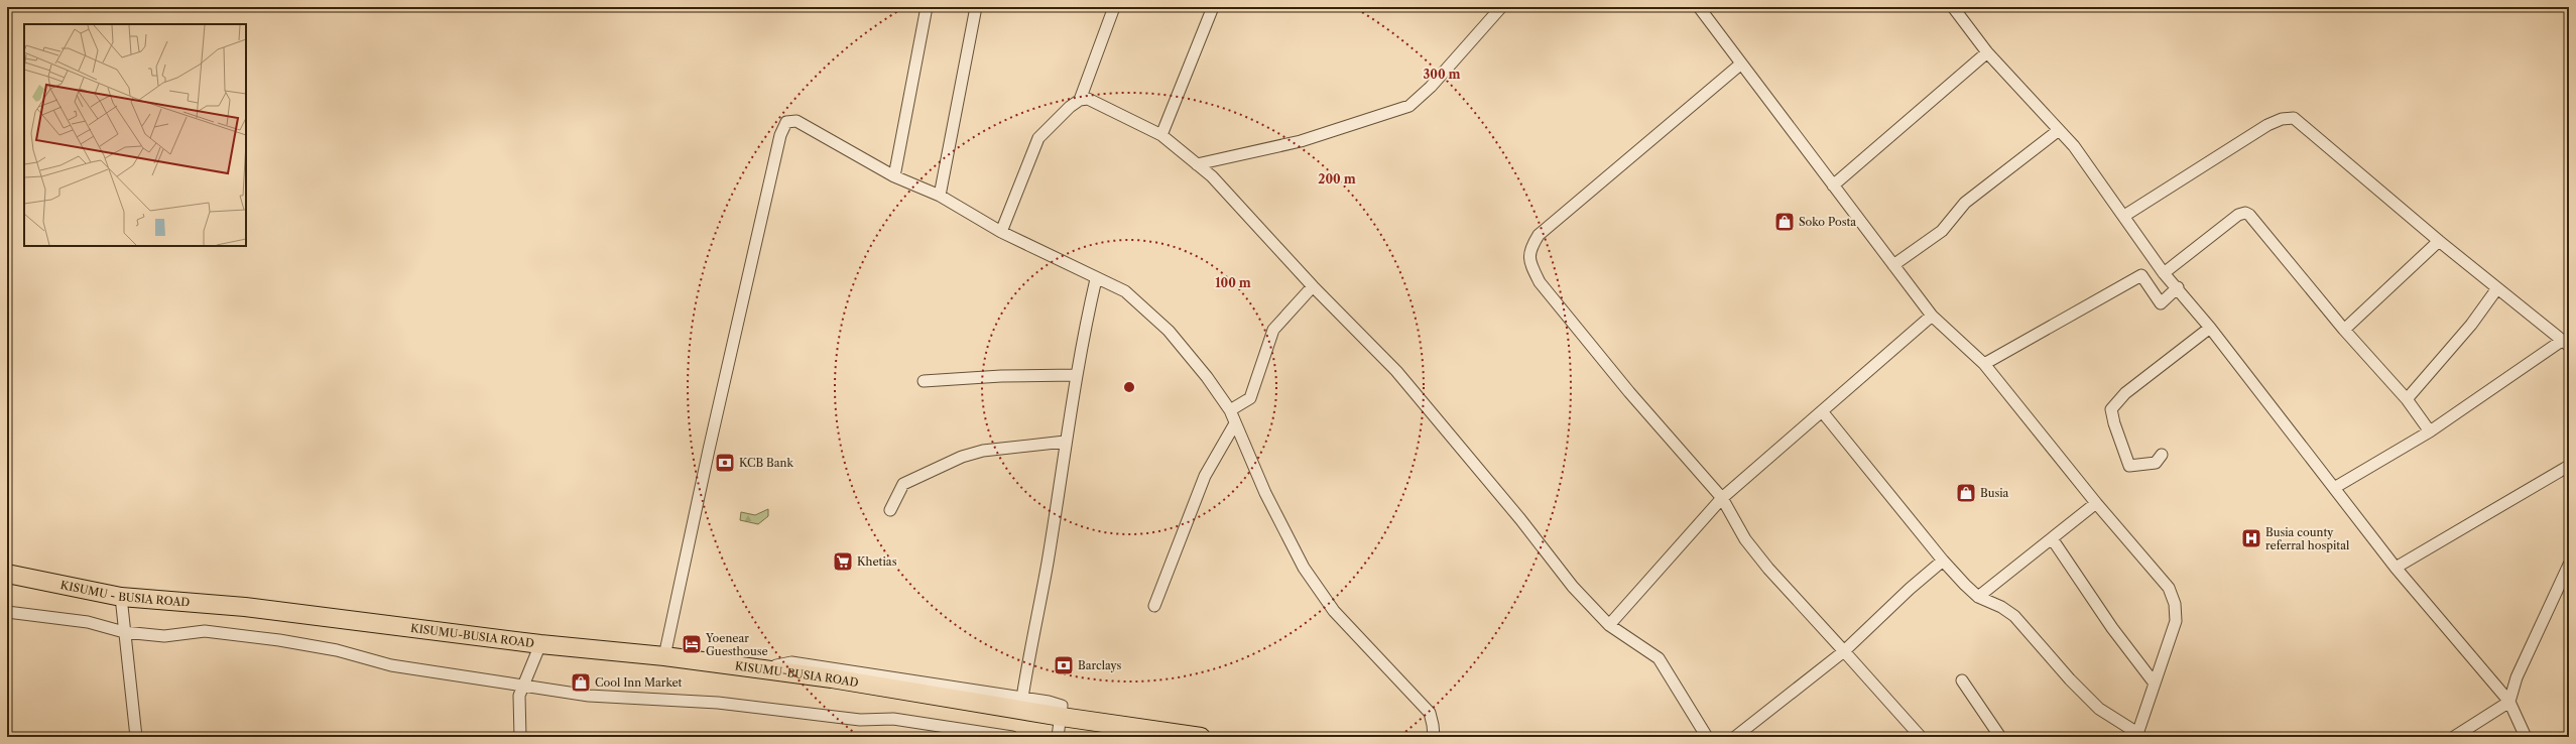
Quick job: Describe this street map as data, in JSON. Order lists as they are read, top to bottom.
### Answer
{
  "streets": {
    "highway": ["KISUMU - BUSIA ROAD", "KISUMU-BUSIA ROAD"]
  },
  "crossings": [
    ["KISUMU - BUSIA ROAD", "KISUMU-BUSIA ROAD"]
  ],
  "places": {
    "shop": ["Soko Posta", "Busia", "Cool Inn Market"],
    "bank": ["KCB Bank", "Barclays"],
    "hospital": ["Busia county referral hospital"],
    "supermarket": ["Khetias"],
    "hotel": ["Yoenear Guesthouse"]
  },
  "rings": ["300 m", "200 m", "100 m"]
}
